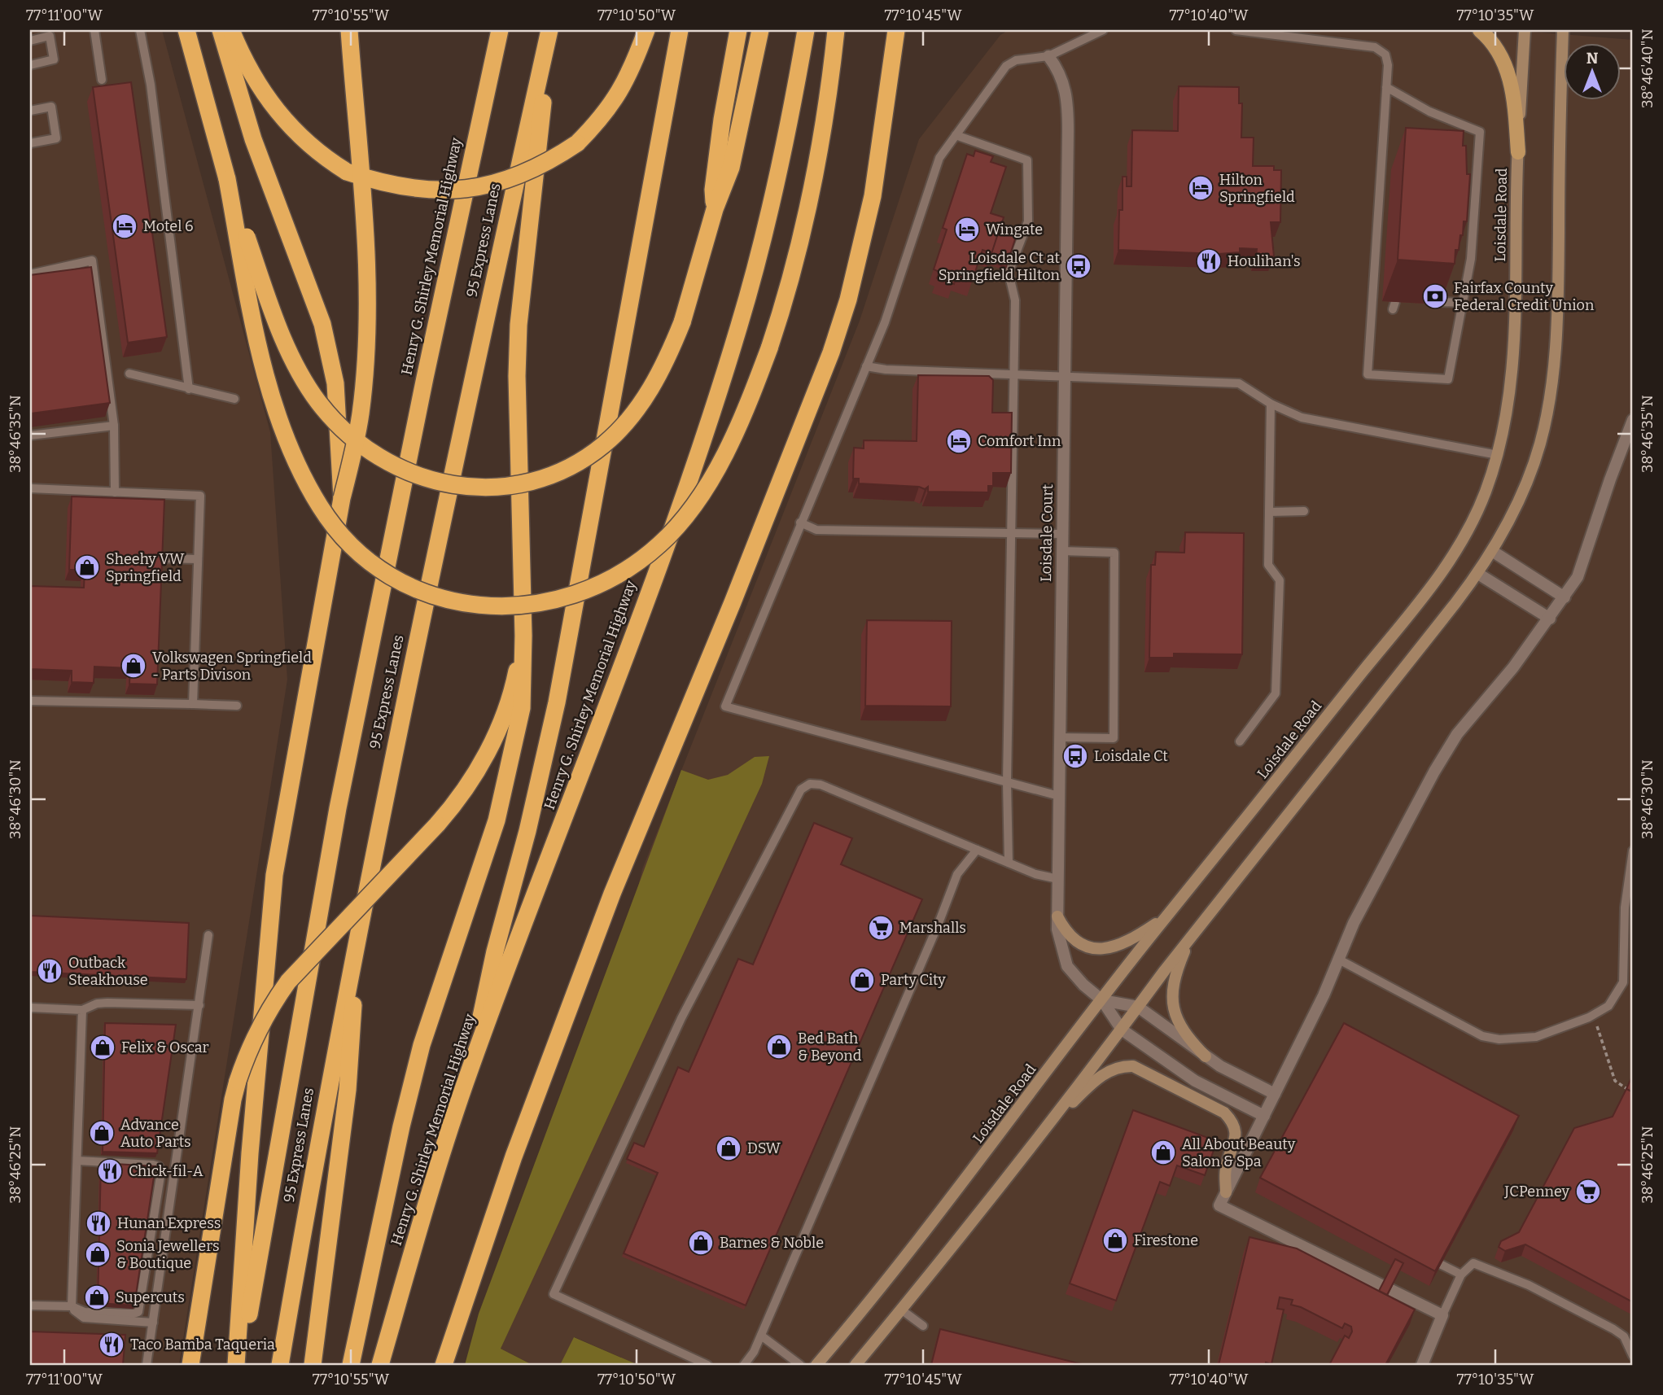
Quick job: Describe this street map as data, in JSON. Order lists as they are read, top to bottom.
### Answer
{
  "streets": {
    "highway": ["95 Express Lanes", "Henry G. Shirley Memorial Highway"],
    "main road": ["Loisdale Road"],
    "street": ["Loisdale Court"]
  },
  "crossings": [
    ["Loisdale Road", "Loisdale Court"]
  ],
  "places": {
    "hotel": [
      "Hilton Springfield",
      "Motel 6",
      "Wingate",
      "Comfort Inn"
    ],
    "restaurant": [
      "Houlihan's",
      "Outback Steakhouse",
      "Chick-fil-A",
      "Hunan Express",
      "Taco Bamba Taqueria"
    ],
    "bus stop": ["Loisdale Ct at Springfield Hilton", "Loisdale Ct"],
    "bank": ["Fairfax County Federal Credit Union"],
    "shop": [
      "Sheehy VW Springfield",
      "Volkswagen Springfield - Parts Divison",
      "Party City",
      "Bed Bath & Beyond",
      "Felix & Oscar",
      "Advance Auto Parts",
      "DSW",
      "All About Beauty Salon & Spa",
      "Firestone",
      "Barnes & Noble",
      "Sonia Jewellers & Boutique",
      "Supercuts"
    ],
    "supermarket": ["Marshalls", "JCPenney"]
  },
  "north": "top",
  "coordinates": [
    "77°11'00\"W",
    "77°10'55\"W",
    "77°10'50\"W",
    "77°10'45\"W",
    "77°10'40\"W",
    "77°10'35\"W",
    "38°46'40\"N",
    "38°46'35\"N",
    "38°46'30\"N",
    "38°46'25\"N"
  ]
}
